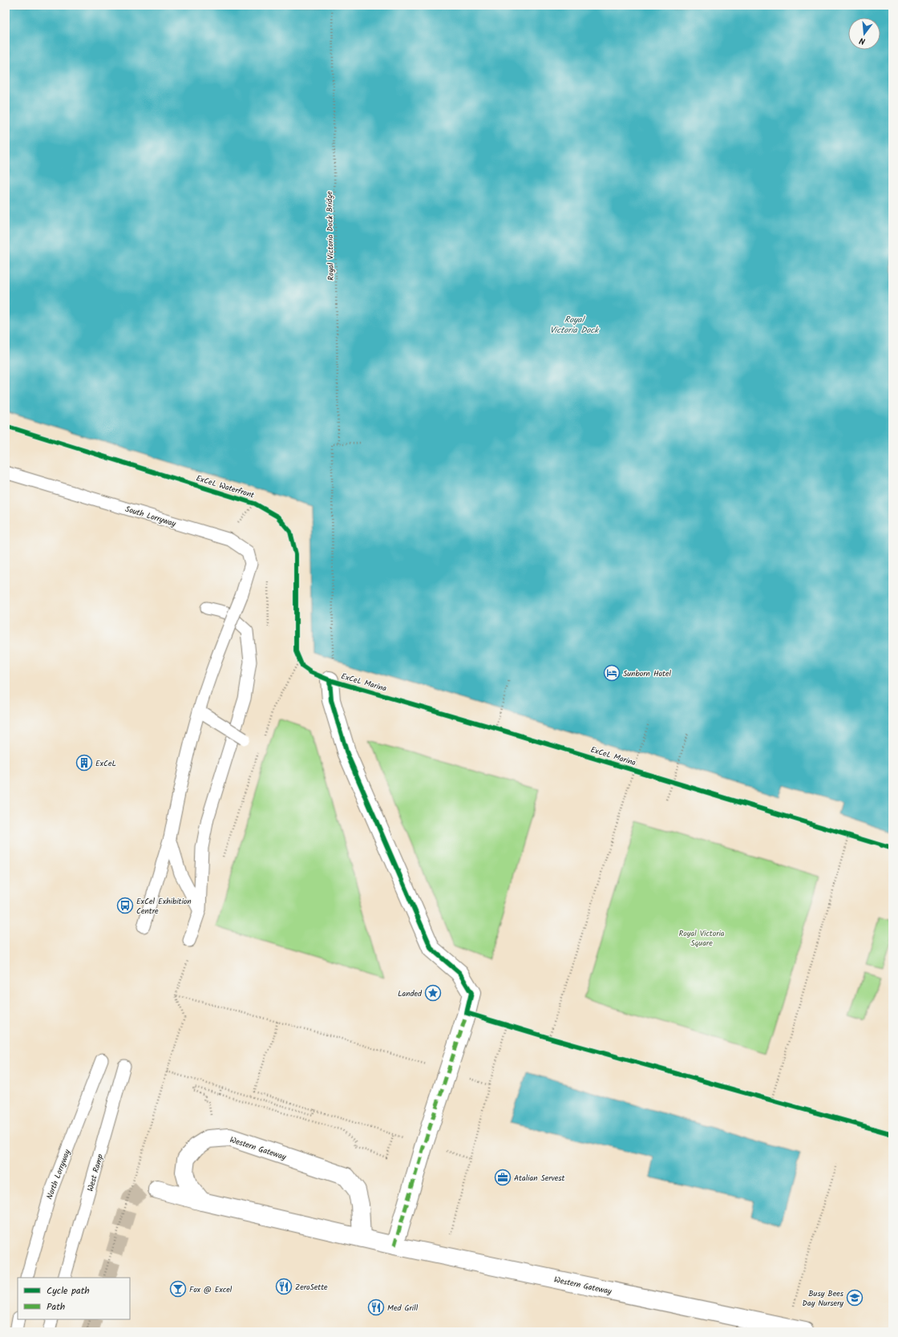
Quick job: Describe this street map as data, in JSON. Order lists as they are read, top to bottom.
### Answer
{
  "streets": {
    "street": ["Western Gateway"],
    "lane": ["South Lorryway", "West Ramp", "North Lorryway"],
    "path": ["Royal Victoria Dock Bridge", "ExCeL Marina"],
    "cycle path": ["ExCeL Waterfront"]
  },
  "water": ["Royal Victoria Dock"],
  "parks": ["Royal Victoria Square"],
  "places": {
    "hotel": ["Sunborn Hotel"],
    "building": ["ExCeL"],
    "bus stop": ["ExCel Exhibition Centre"],
    "place": ["Landed"],
    "office": ["Atalian Servest"],
    "restaurant": ["ZeroSette", "Med Grill"],
    "bar": ["Fox @ Excel"],
    "school or university": ["Busy Bees Day Nursery"]
  },
  "legend": ["Cycle path", "Path"],
  "north": "bottom"
}
